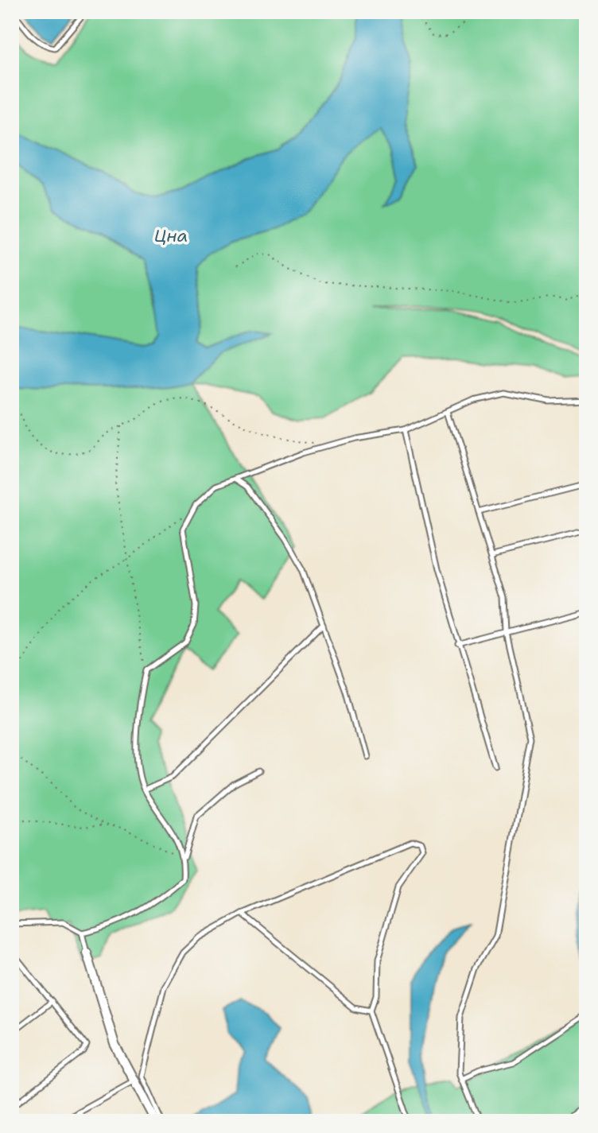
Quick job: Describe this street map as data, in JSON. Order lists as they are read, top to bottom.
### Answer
{
  "water": ["Цна"]
}
